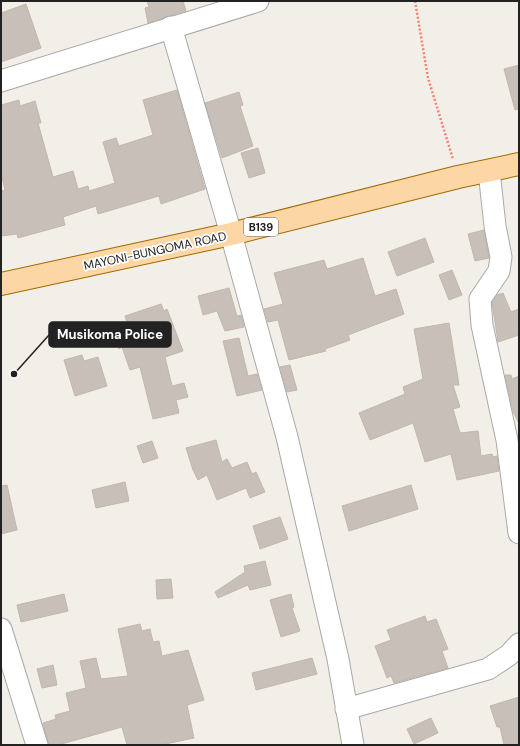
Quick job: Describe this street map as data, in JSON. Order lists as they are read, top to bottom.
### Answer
{
  "streets": {
    "main road": ["B139", "MAYONI-BUNGOMA ROAD"]
  },
  "places": ["Musikoma Police"]
}
